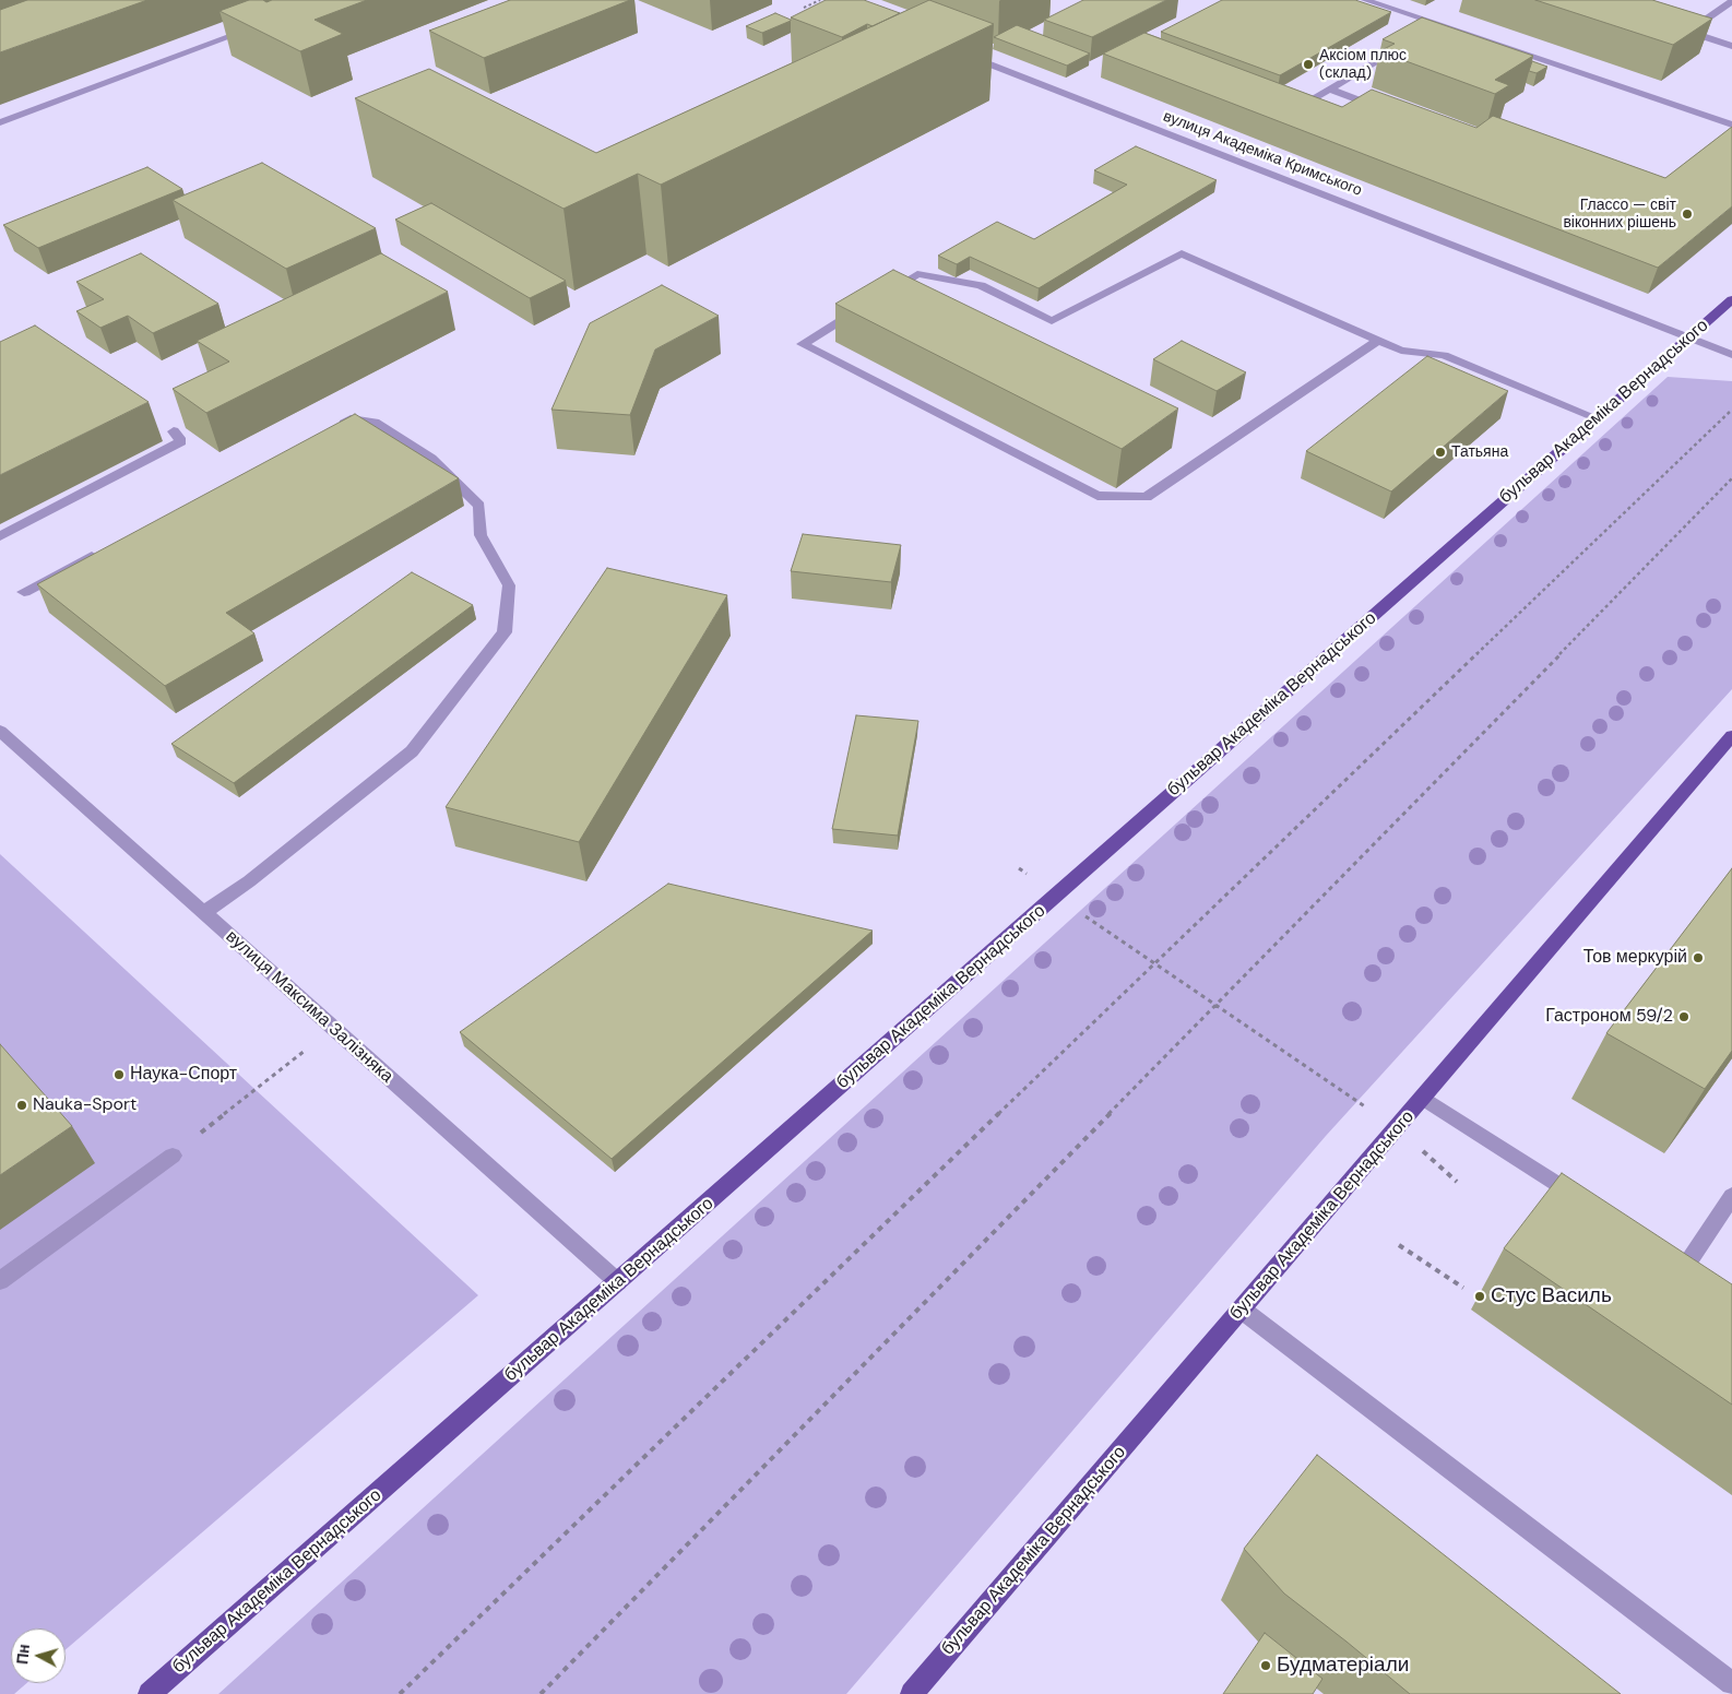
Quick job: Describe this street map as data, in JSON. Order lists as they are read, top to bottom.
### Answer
{
  "streets": {
    "main road": ["бульвар Академіка Вернадського"],
    "street": ["вулиця Академіка Кримського", "вулиця Максима Залізняка"]
  },
  "crossings": [
    ["вулиця Академіка Кримського", "бульвар Академіка Вернадського"],
    ["бульвар Академіка Вернадського", "вулиця Максима Залізняка"]
  ],
  "places": [
    "Аксіом плюс (склад)",
    "Глассо — світ віконних рішень",
    "Татьяна",
    "Тов меркурій",
    "Гастроном 59/2",
    "Наука-Спорт",
    "Nauka-Sport",
    "Стус Василь",
    "Будматеріали"
  ],
  "north": "left"
}
